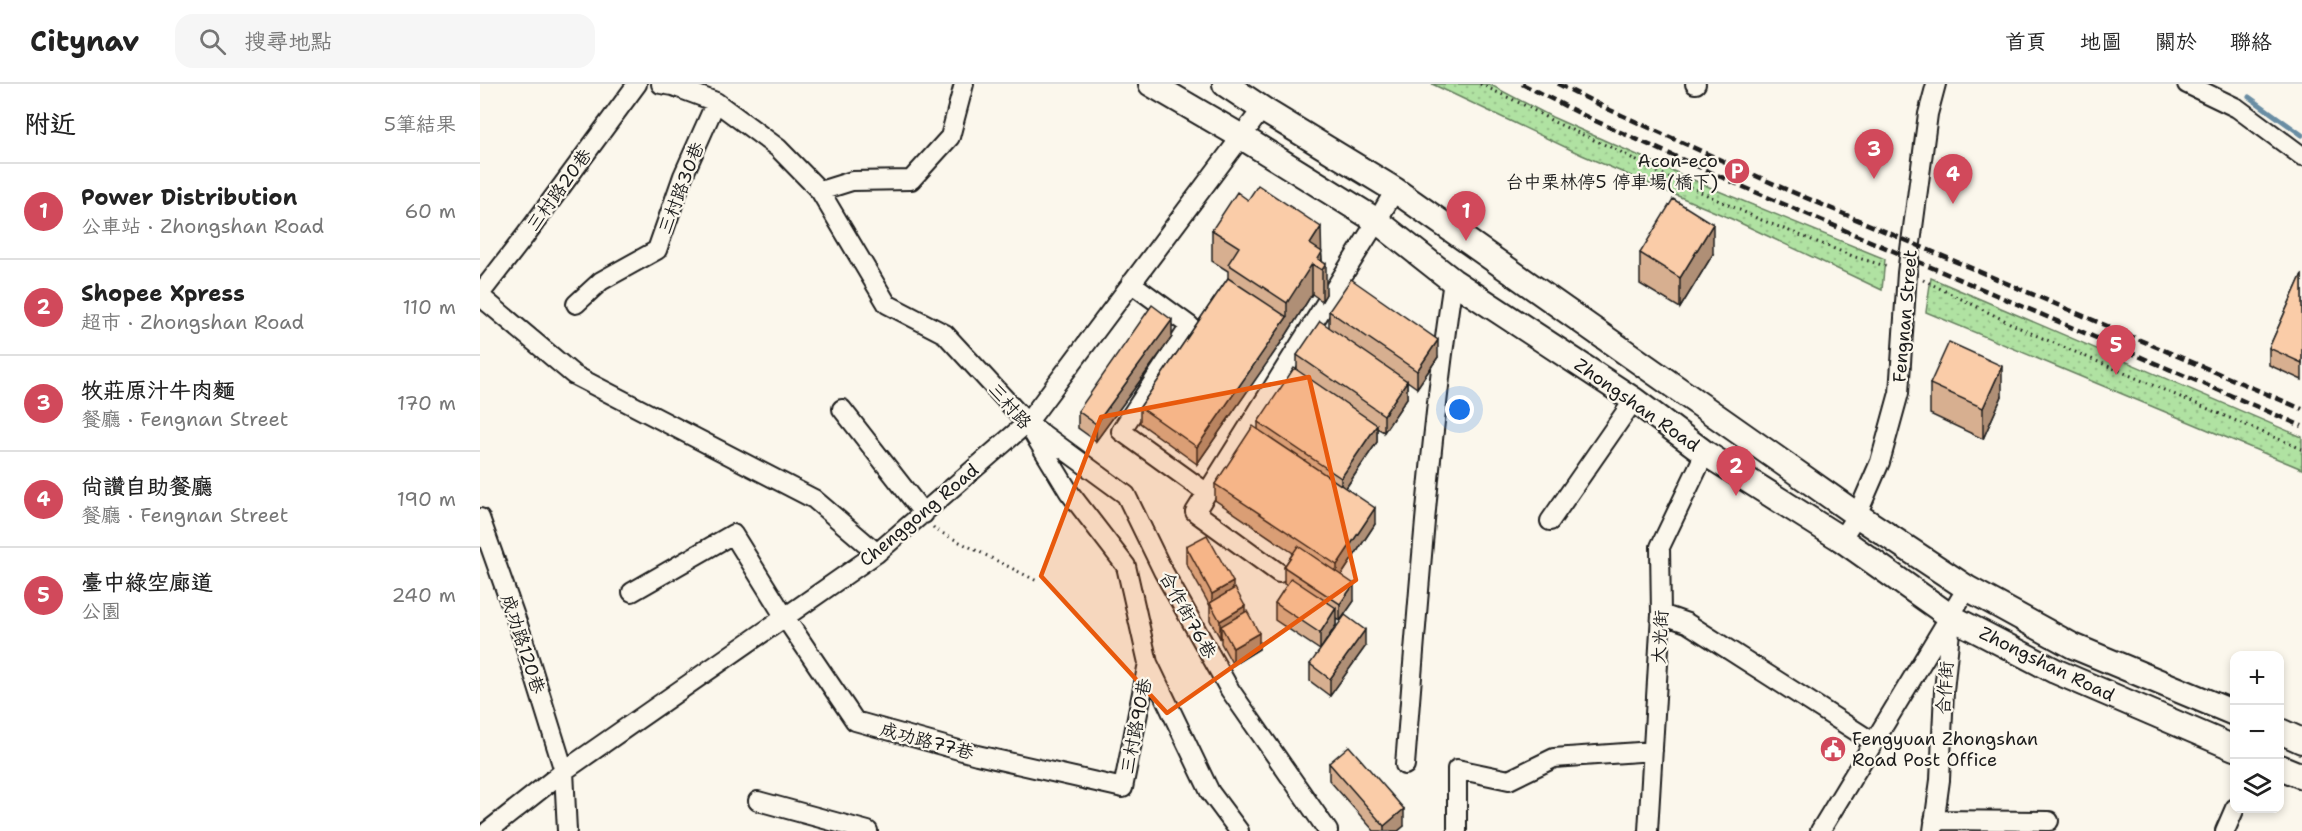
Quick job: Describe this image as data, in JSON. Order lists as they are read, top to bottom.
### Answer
{
  "streets": {
    "main road": ["Zhongshan Road"],
    "street": [
      "三村路30巷",
      "三村路20巷",
      "Fengnan Street",
      "三村路",
      "Chenggong Road",
      "合作街76巷",
      "大光街",
      "成功路120巷",
      "合作街",
      "三村路90巷",
      "成功路77巷"
    ]
  },
  "crossings": [
    ["三村路30巷", "三村路"],
    ["Fengnan Street", "Zhongshan Road"],
    ["Zhongshan Road", "Chenggong Road"],
    ["Zhongshan Road", "大光街"],
    ["Zhongshan Road", "合作街"],
    ["三村路", "Chenggong Road"],
    ["三村路", "合作街76巷"],
    ["三村路", "三村路90巷"],
    ["Chenggong Road", "合作街76巷"],
    ["Chenggong Road", "成功路120巷"],
    ["Chenggong Road", "成功路77巷"],
    ["三村路90巷", "成功路77巷"]
  ],
  "places": {
    "parking": ["Acon-eco 台中栗林停5 停車場(橋下)"],
    "public building": ["Fengyuan Zhongshan Road Post Office"]
  },
  "page": {
    "header": "Citynav",
    "search": "搜尋地點",
    "nav": [
      "首頁",
      "地圖",
      "關於",
      "聯絡"
    ],
    "heading": ["附近", "5筆結果"],
    "pins": [
      "3",
      "4",
      "1",
      "5",
      "2"
    ],
    "list": [
      {
        "mark": "1",
        "name": "Power Distribution",
        "note": "公車站 · Zhongshan Road",
        "value": "60 m"
      },
      {
        "mark": "2",
        "name": "Shopee Xpress",
        "note": "超市 · Zhongshan Road",
        "value": "110 m"
      },
      {
        "mark": "3",
        "name": "牧莊原汁牛肉麵",
        "note": "餐廳 · Fengnan Street",
        "value": "170 m"
      },
      {
        "mark": "4",
        "name": "尚讚自助餐廳",
        "note": "餐廳 · Fengnan Street",
        "value": "190 m"
      },
      {
        "mark": "5",
        "name": "臺中綠空廊道",
        "note": "公園",
        "value": "240 m"
      }
    ],
    "map_buttons": ["+", "−"]
  }
}
